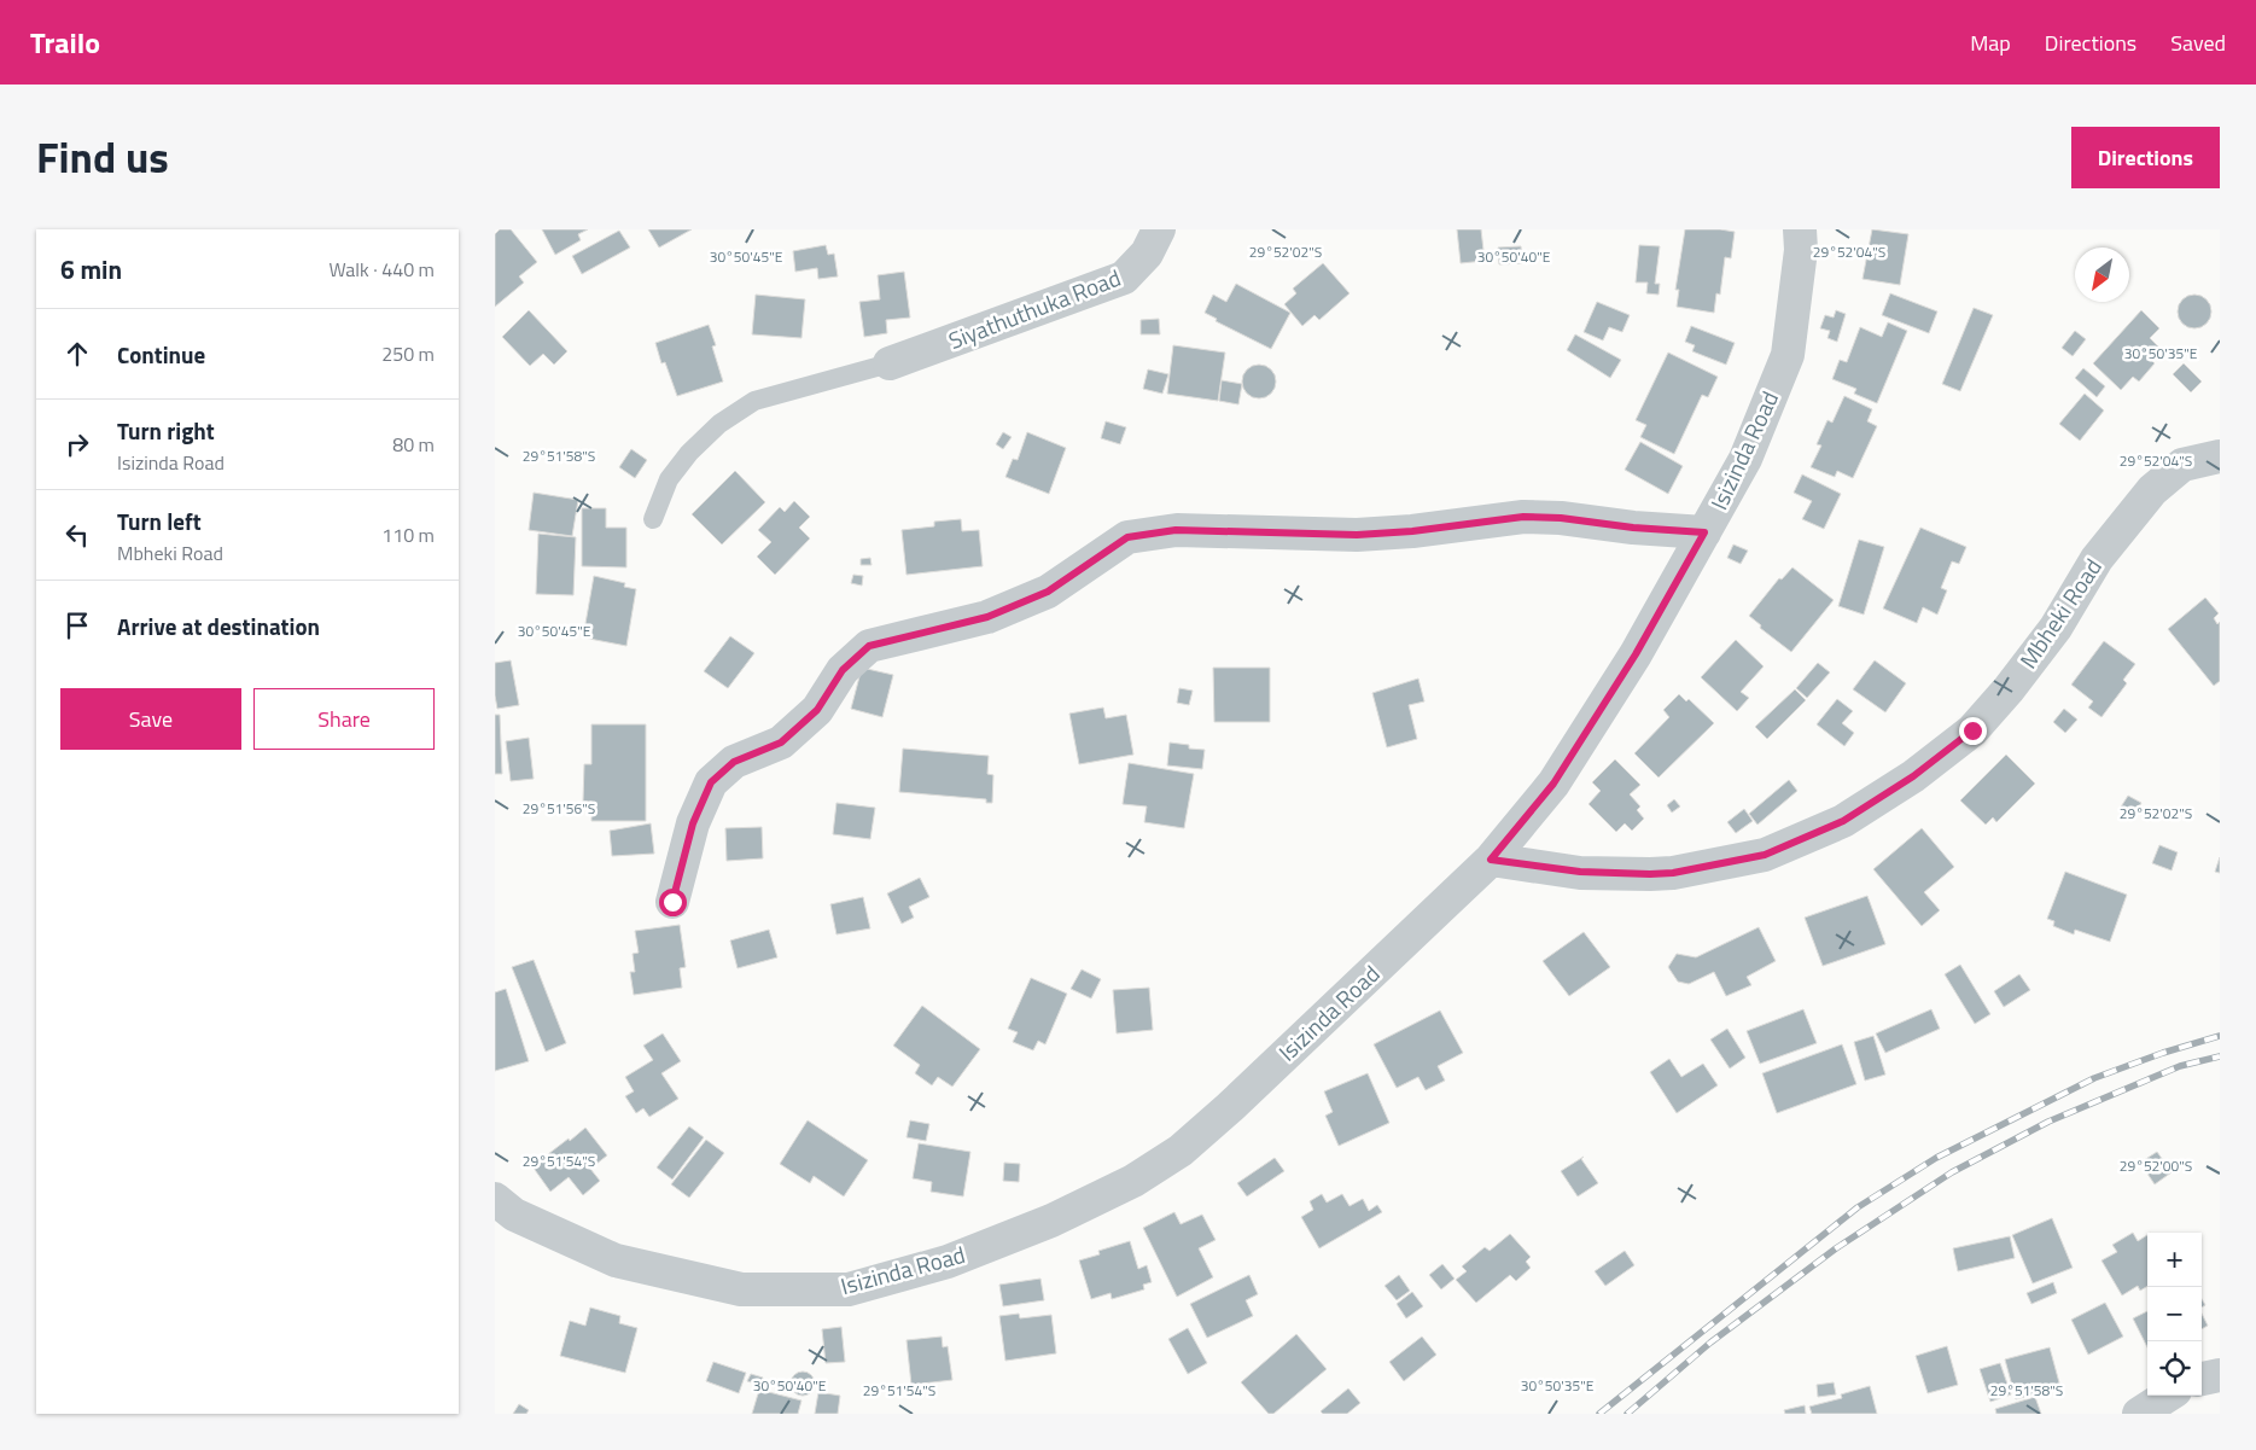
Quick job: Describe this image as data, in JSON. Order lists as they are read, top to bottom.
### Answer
{
  "streets": {
    "street": ["Siyathuthuka Road", "Isizinda Road", "Mbheki Road"]
  },
  "crossings": [
    ["Isizinda Road", "Mbheki Road"]
  ],
  "north": "bottom left",
  "page": {
    "header": "Trailo",
    "nav": ["Map", "Directions", "Saved"],
    "title": "Find us",
    "buttons": [
      "Directions",
      ["Save", "Share"]
    ],
    "heading": ["6 min", "Walk · 440 m"],
    "list": [
      ["Continue", "250 m"],
      ["Turn right", "Isizinda Road", "80 m"],
      ["Turn left", "Mbheki Road", "110 m"],
      "Arrive at destination"
    ],
    "map_buttons": ["+", "−"]
  },
  "coordinates": [
    "29°52'02\"S",
    "29°52'04\"S",
    "30°50'45\"E",
    "30°50'40\"E",
    "30°50'35\"E",
    "29°51'58\"S",
    "29°51'56\"S",
    "29°51'54\"S",
    "29°52'00\"S"
  ]
}
